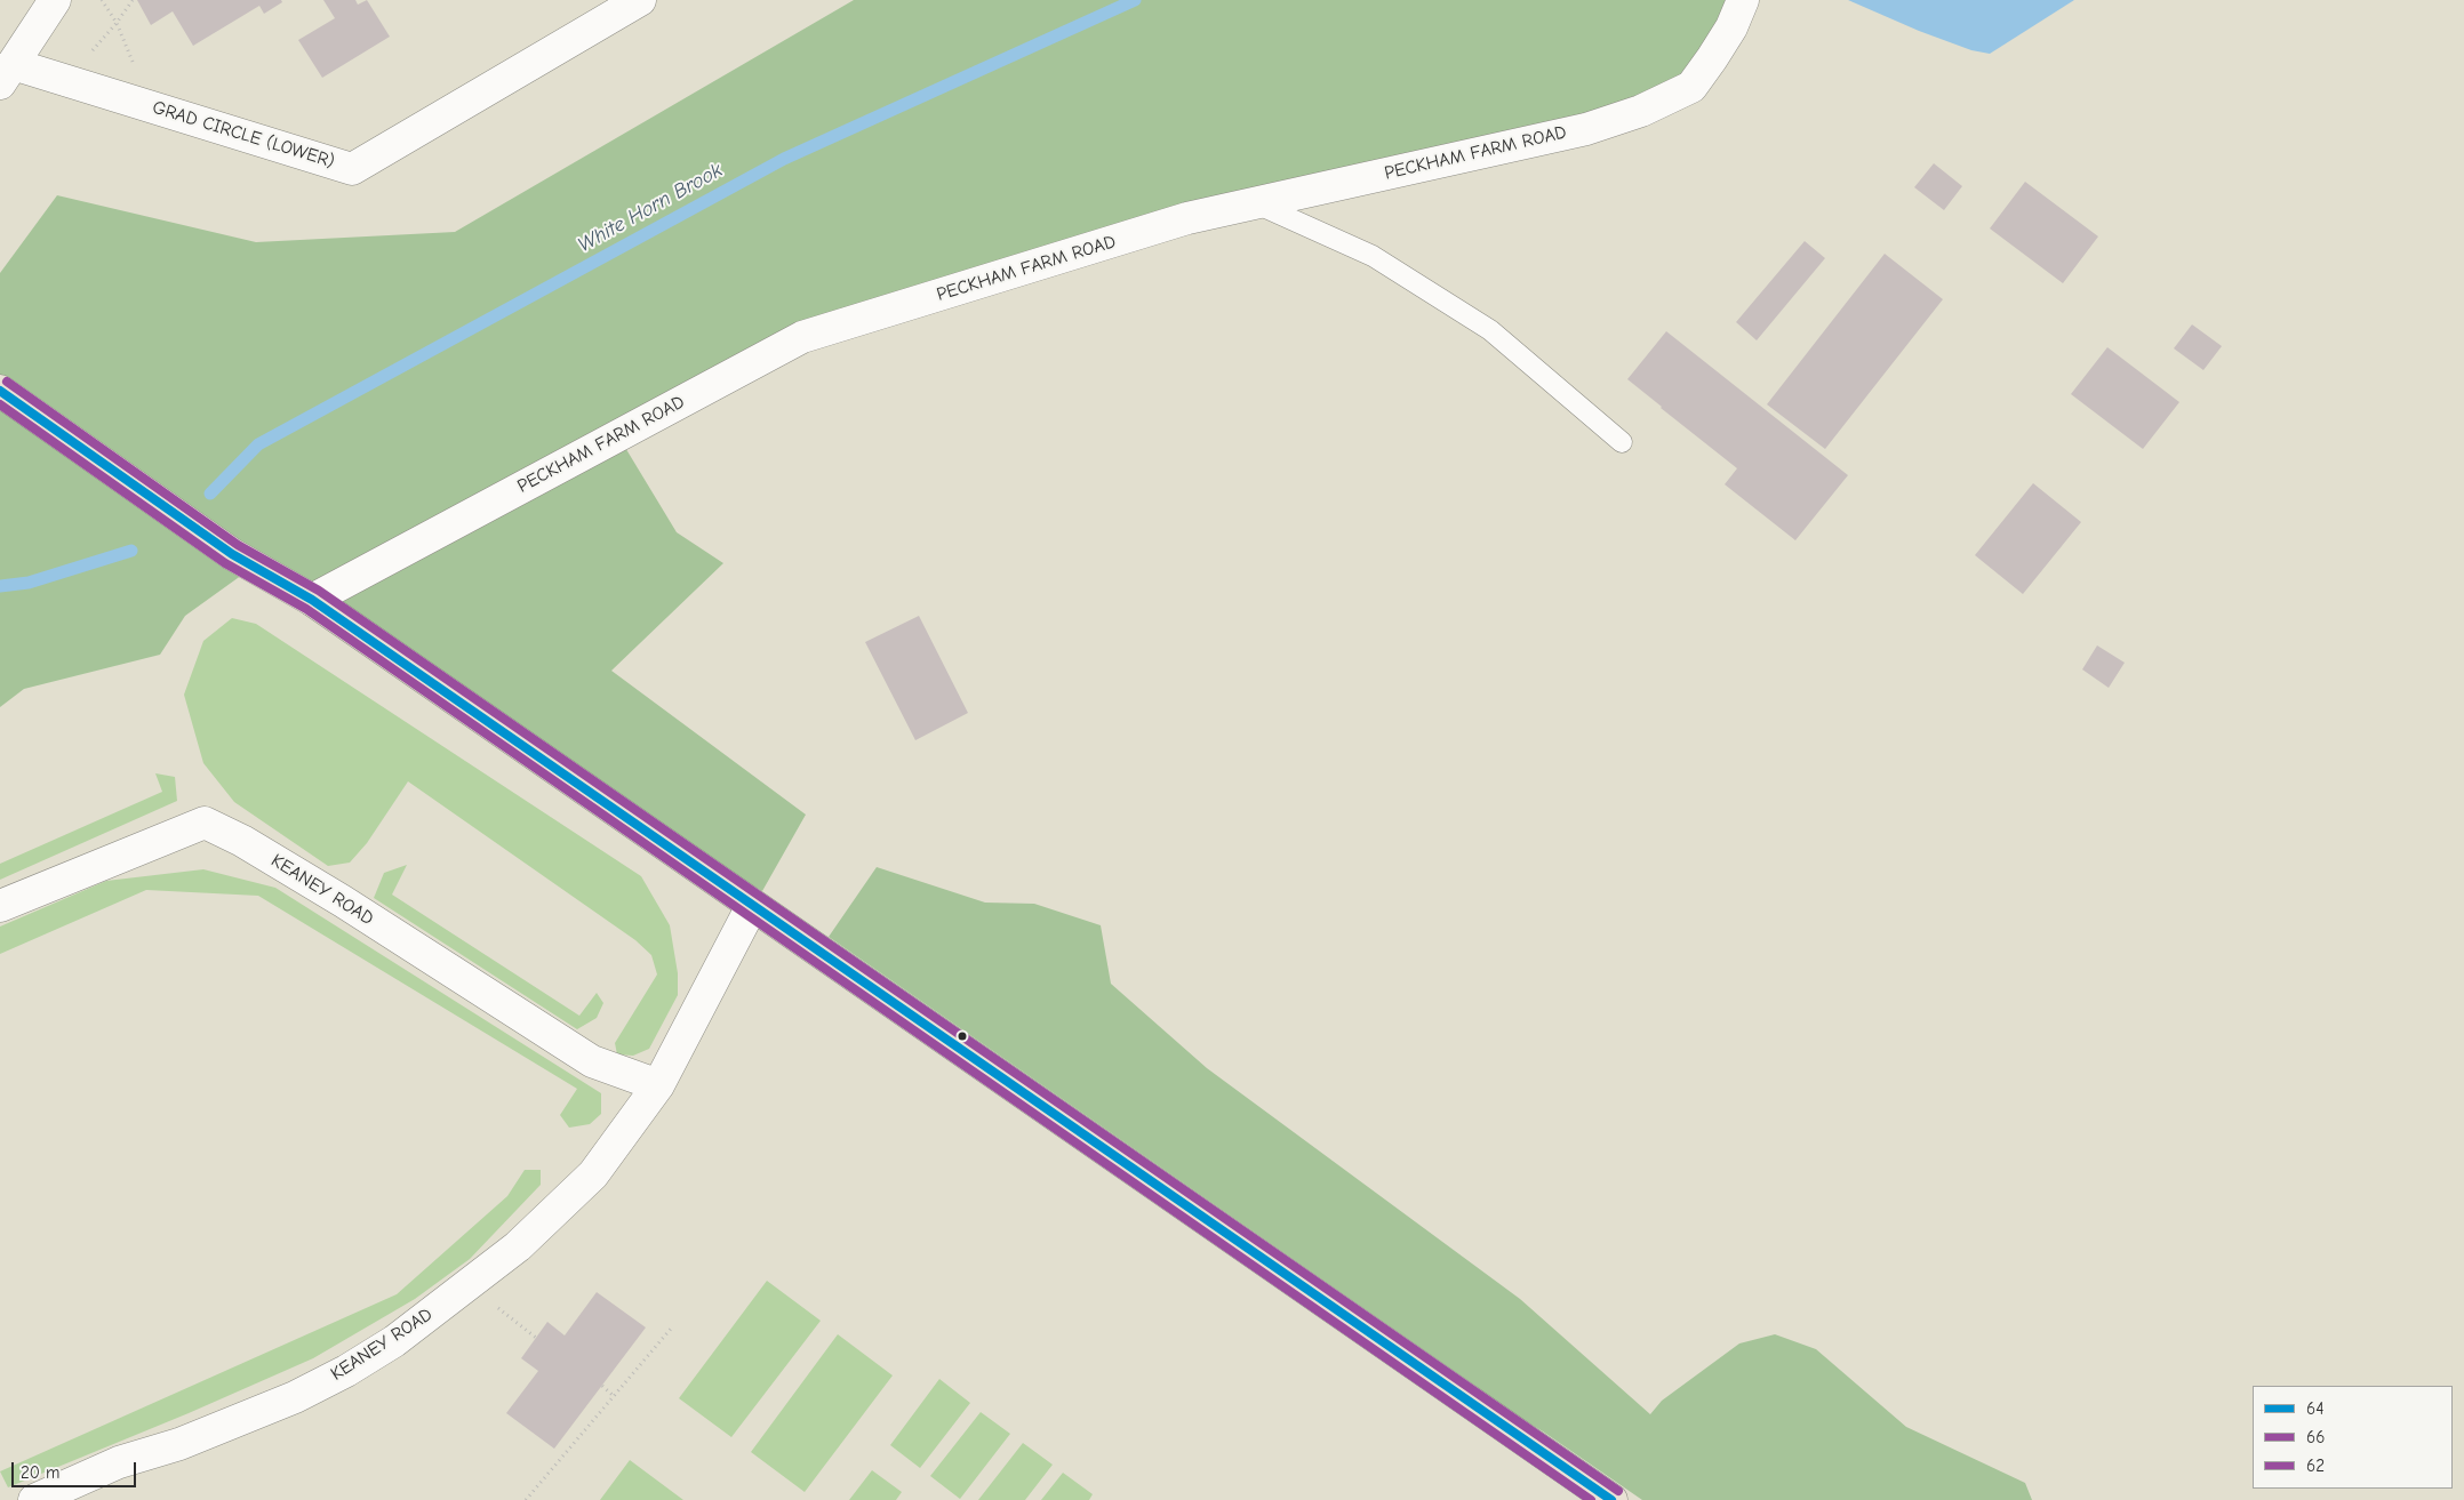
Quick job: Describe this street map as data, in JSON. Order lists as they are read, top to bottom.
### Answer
{
  "streets": {
    "street": ["GRAD CIRCLE (LOWER)", "PECKHAM FARM ROAD", "KEANEY ROAD"]
  },
  "water": ["White Horn Brook"],
  "lines": ["transit line 62", "transit line 64", "transit line 66"],
  "legend": ["64", "66", "62"],
  "scale_bar": "20 m"
}
